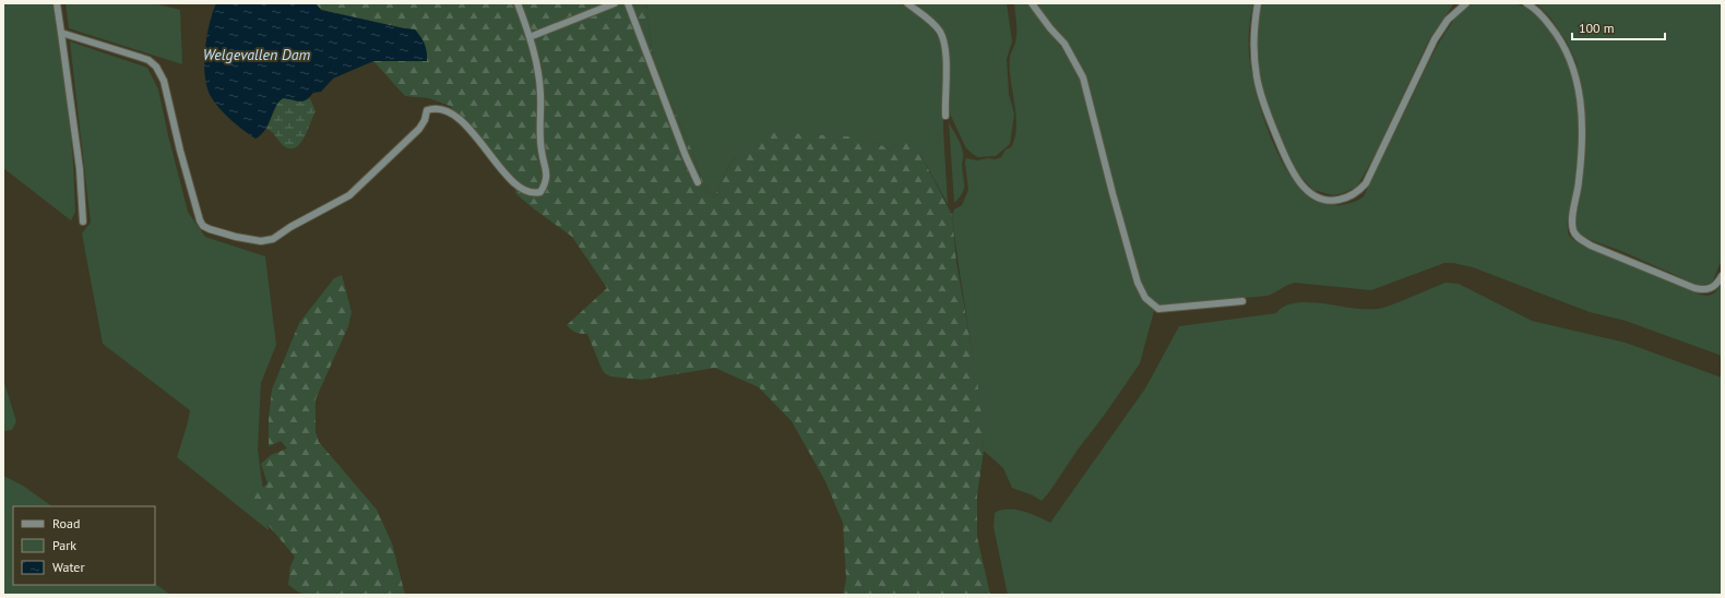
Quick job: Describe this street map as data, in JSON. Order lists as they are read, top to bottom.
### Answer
{
  "water": ["Welgevallen Dam"],
  "legend": ["Road", "Park", "Water"],
  "scale_bar": "100 m"
}
